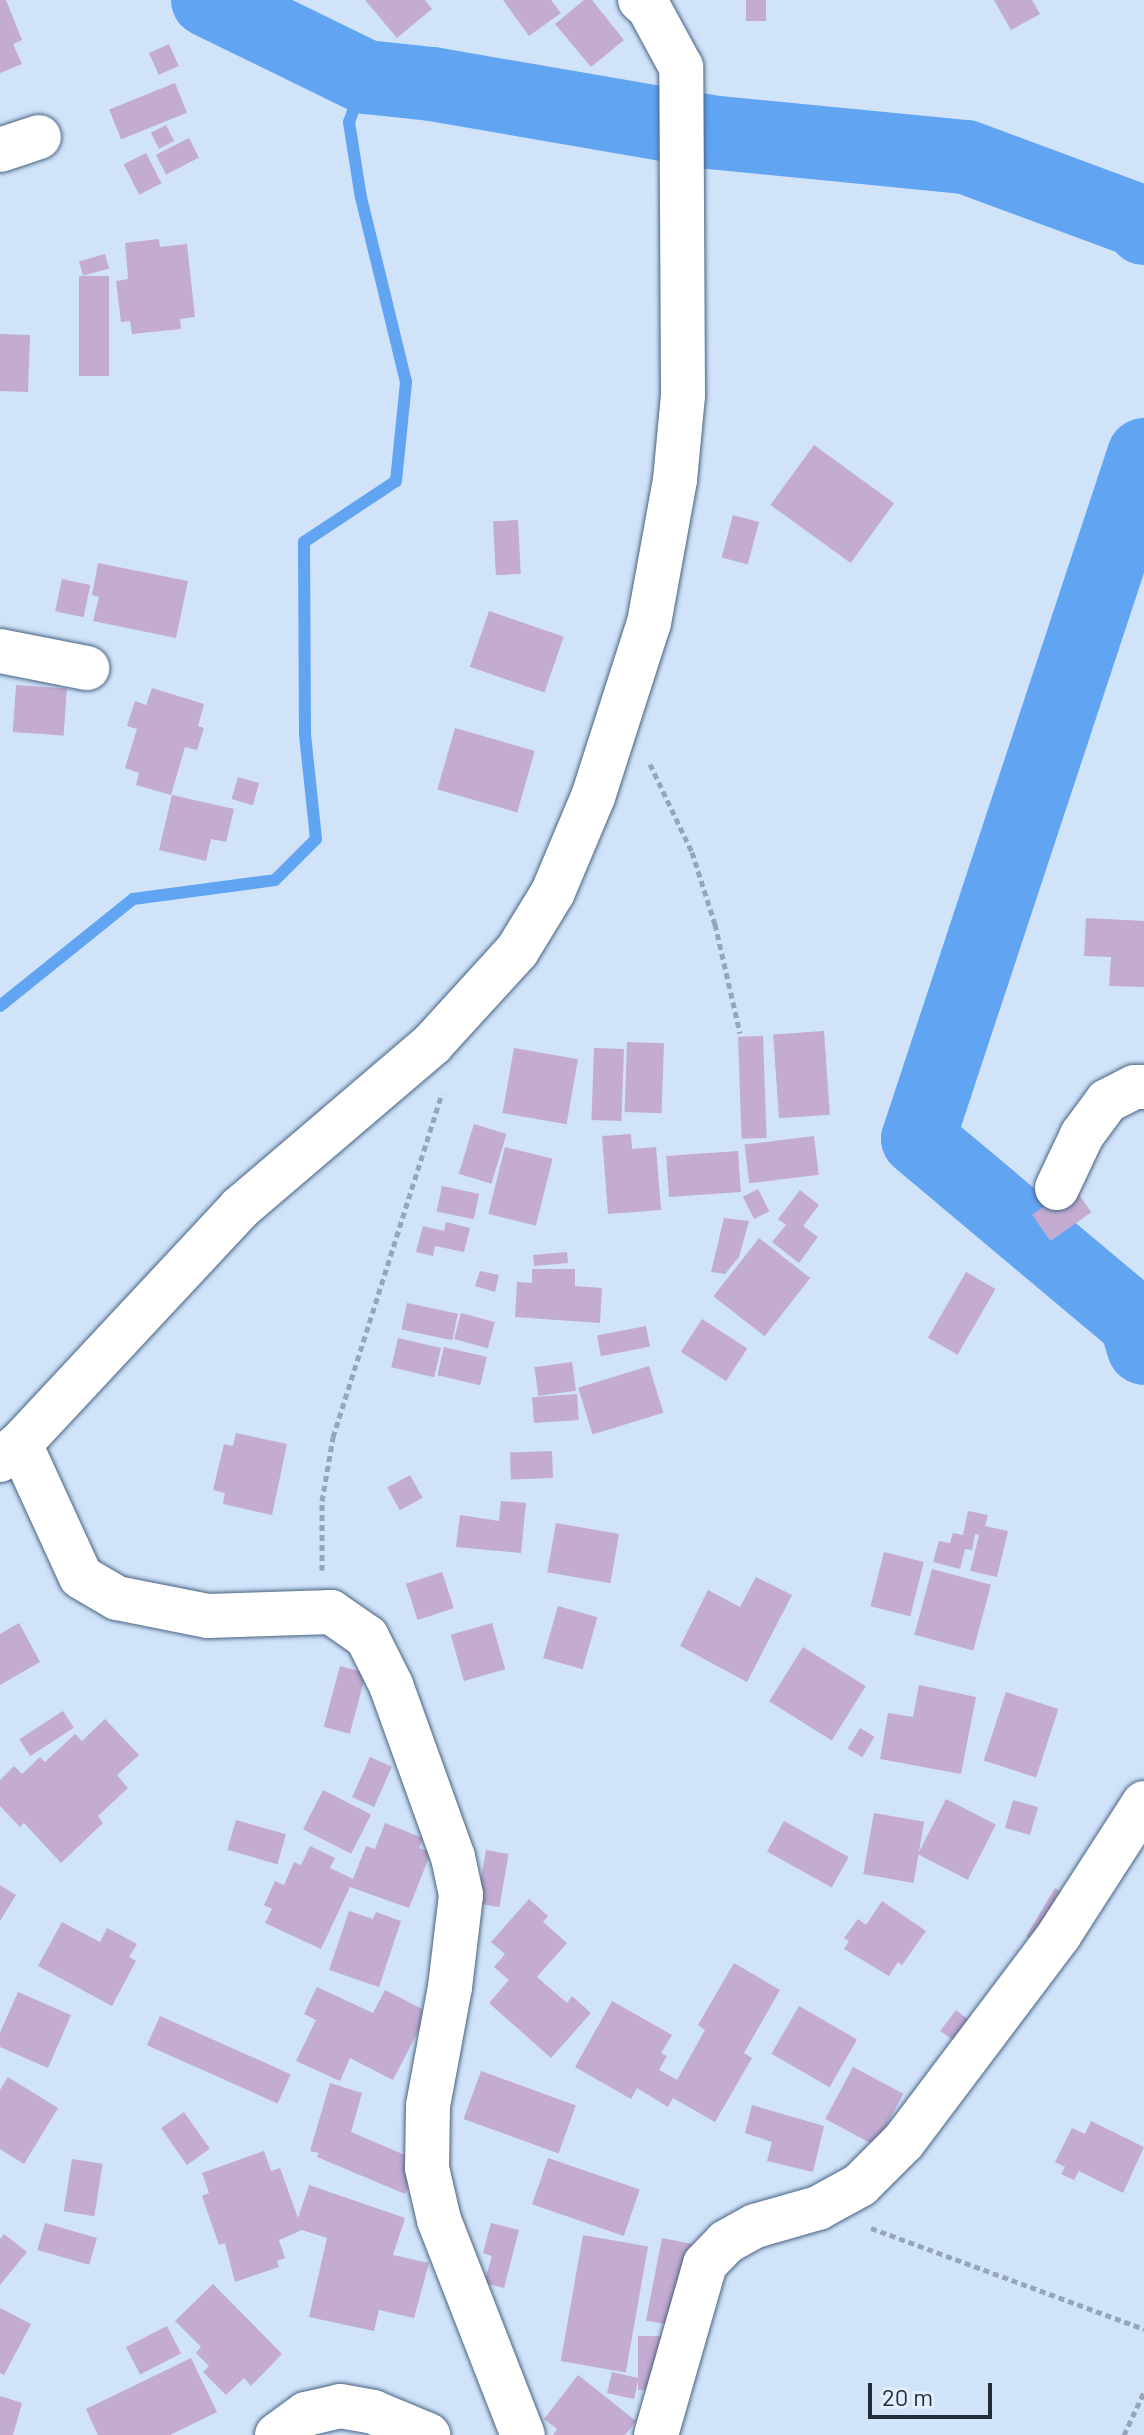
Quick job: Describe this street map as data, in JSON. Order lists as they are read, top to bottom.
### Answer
{
  "scale_bar": "20 m"
}
